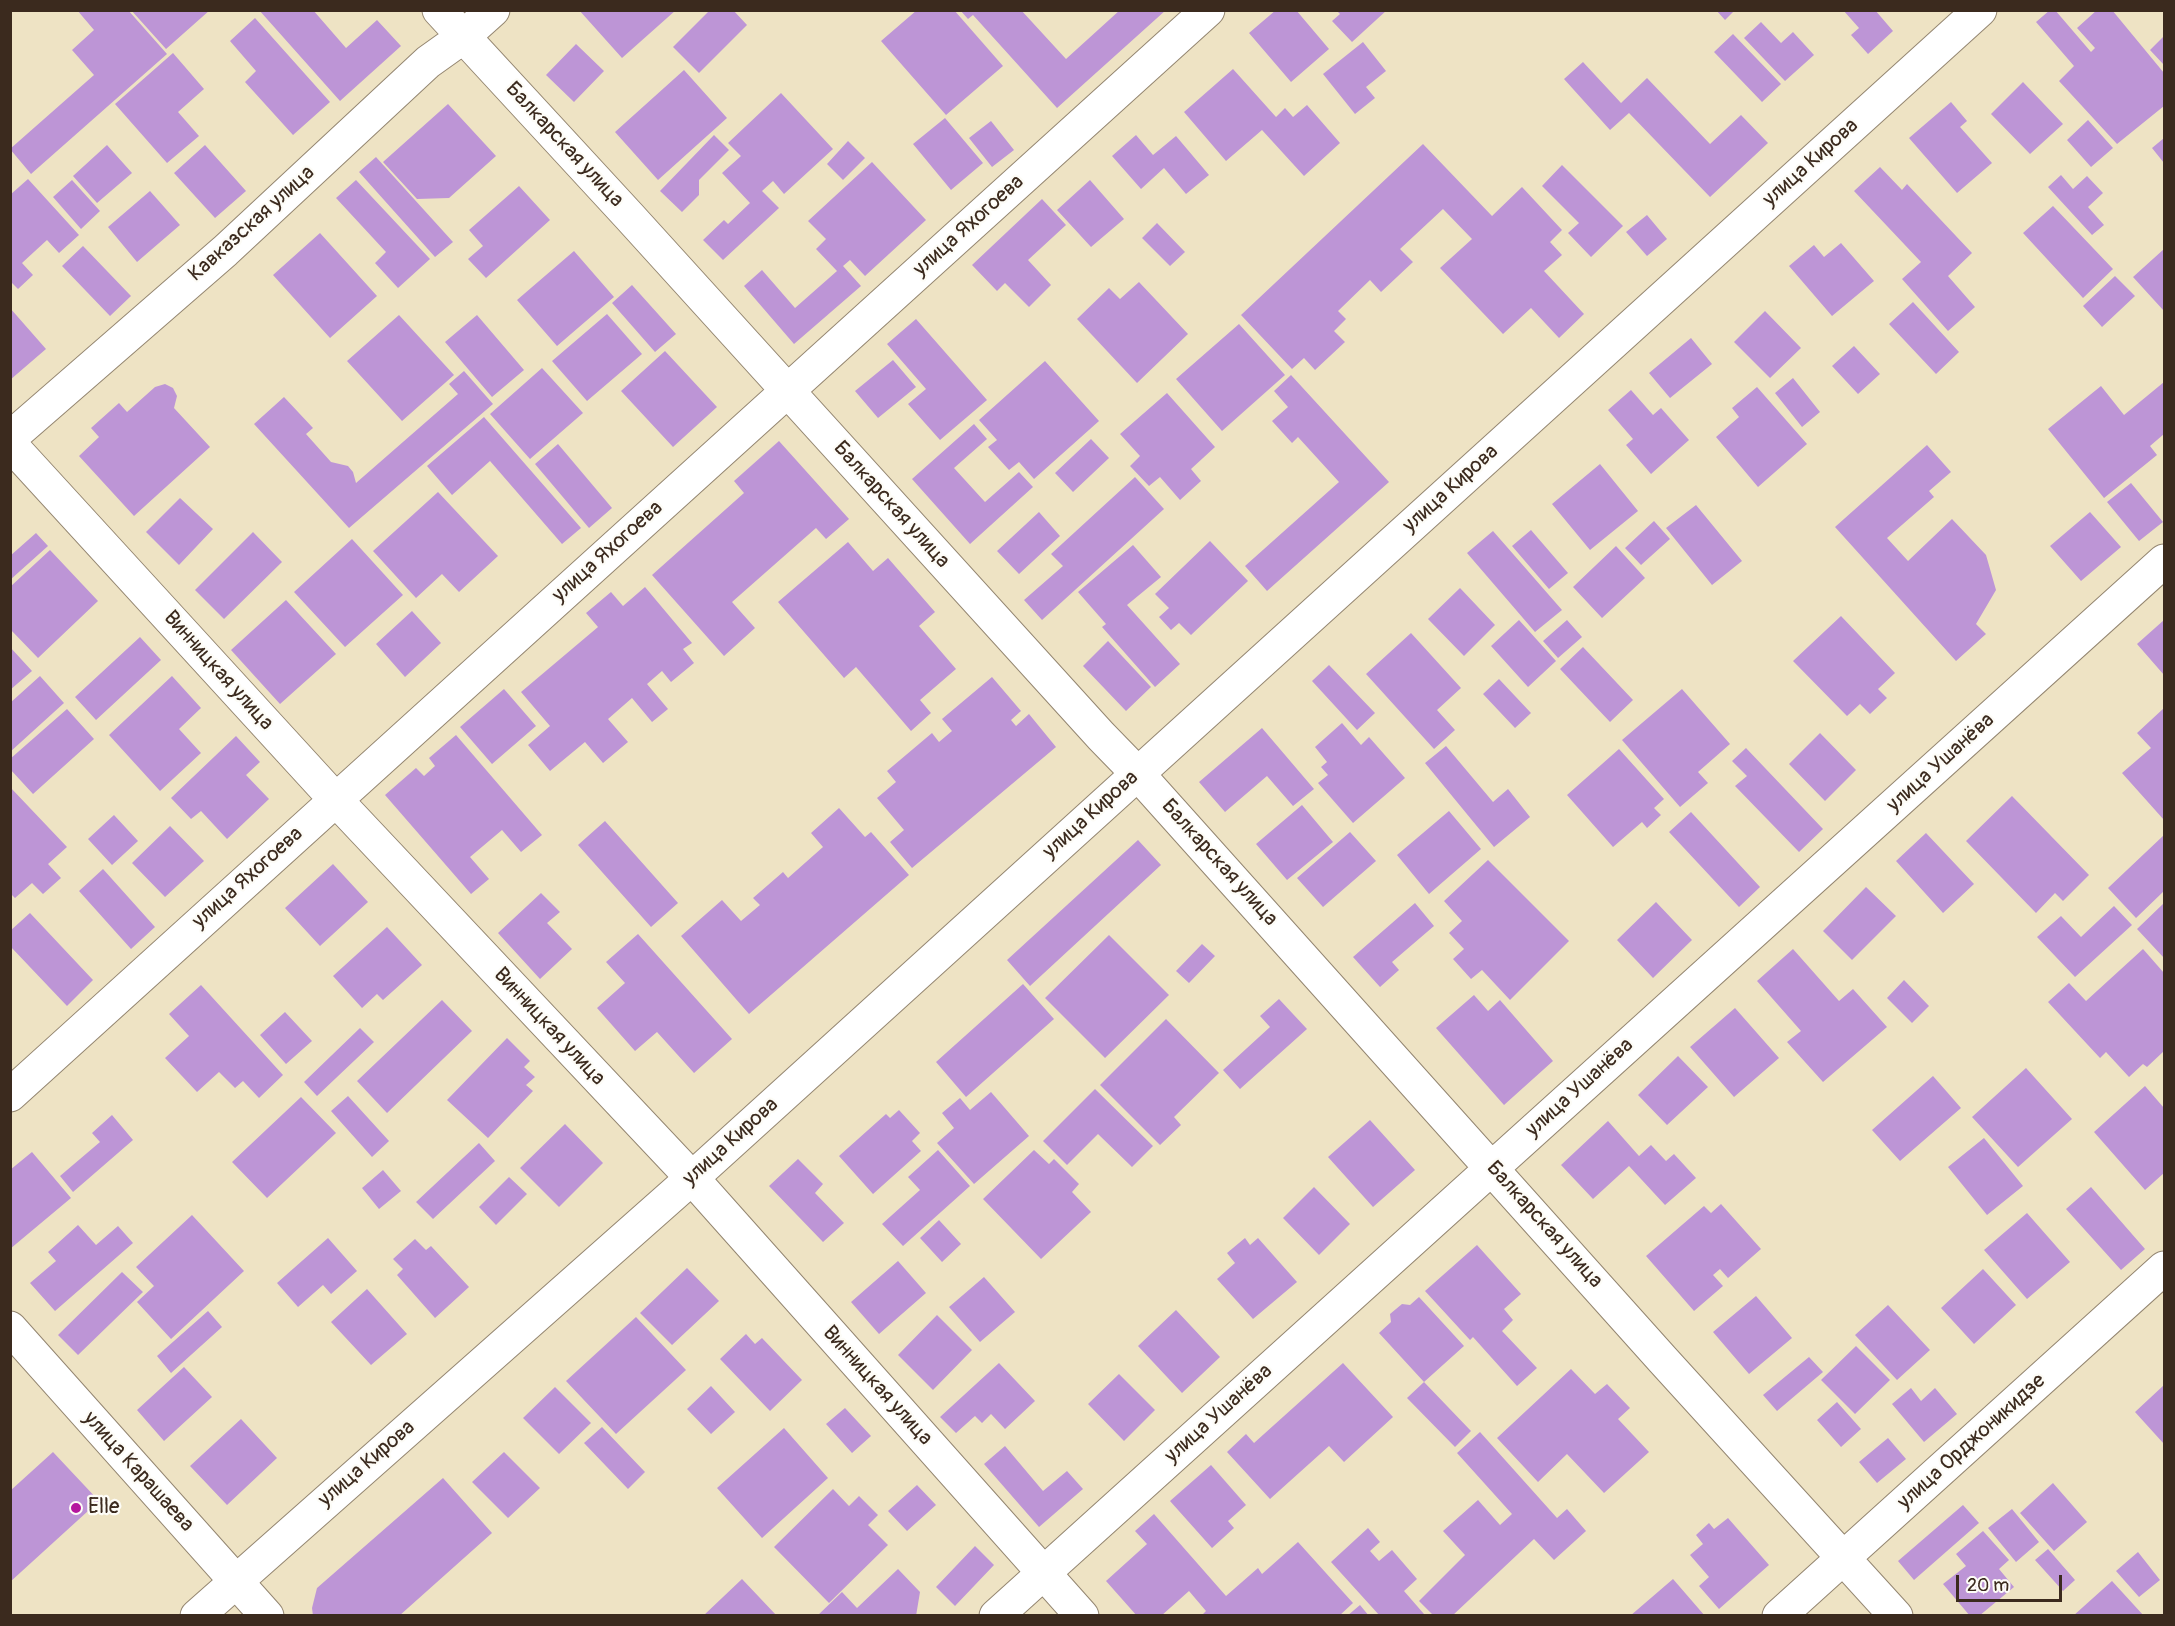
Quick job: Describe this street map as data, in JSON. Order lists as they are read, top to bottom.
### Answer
{
  "streets": {
    "street": [
      "Балкарская улица",
      "улица Кирова",
      "Кавказская улица",
      "улица Яхогоева",
      "Винницкая улица",
      "улица Ушанёва",
      "улица Орджоникидзе",
      "улица Карашаева"
    ]
  },
  "crossings": [
    ["Балкарская улица", "улица Кирова"],
    ["Балкарская улица", "Кавказская улица"],
    ["Балкарская улица", "улица Яхогоева"],
    ["Балкарская улица", "улица Ушанёва"],
    ["Балкарская улица", "улица Орджоникидзе"],
    ["улица Кирова", "Винницкая улица"],
    ["улица Кирова", "улица Карашаева"],
    ["улица Яхогоева", "Винницкая улица"],
    ["Винницкая улица", "улица Ушанёва"]
  ],
  "places": ["Elle"],
  "scale_bar": "20 m"
}
